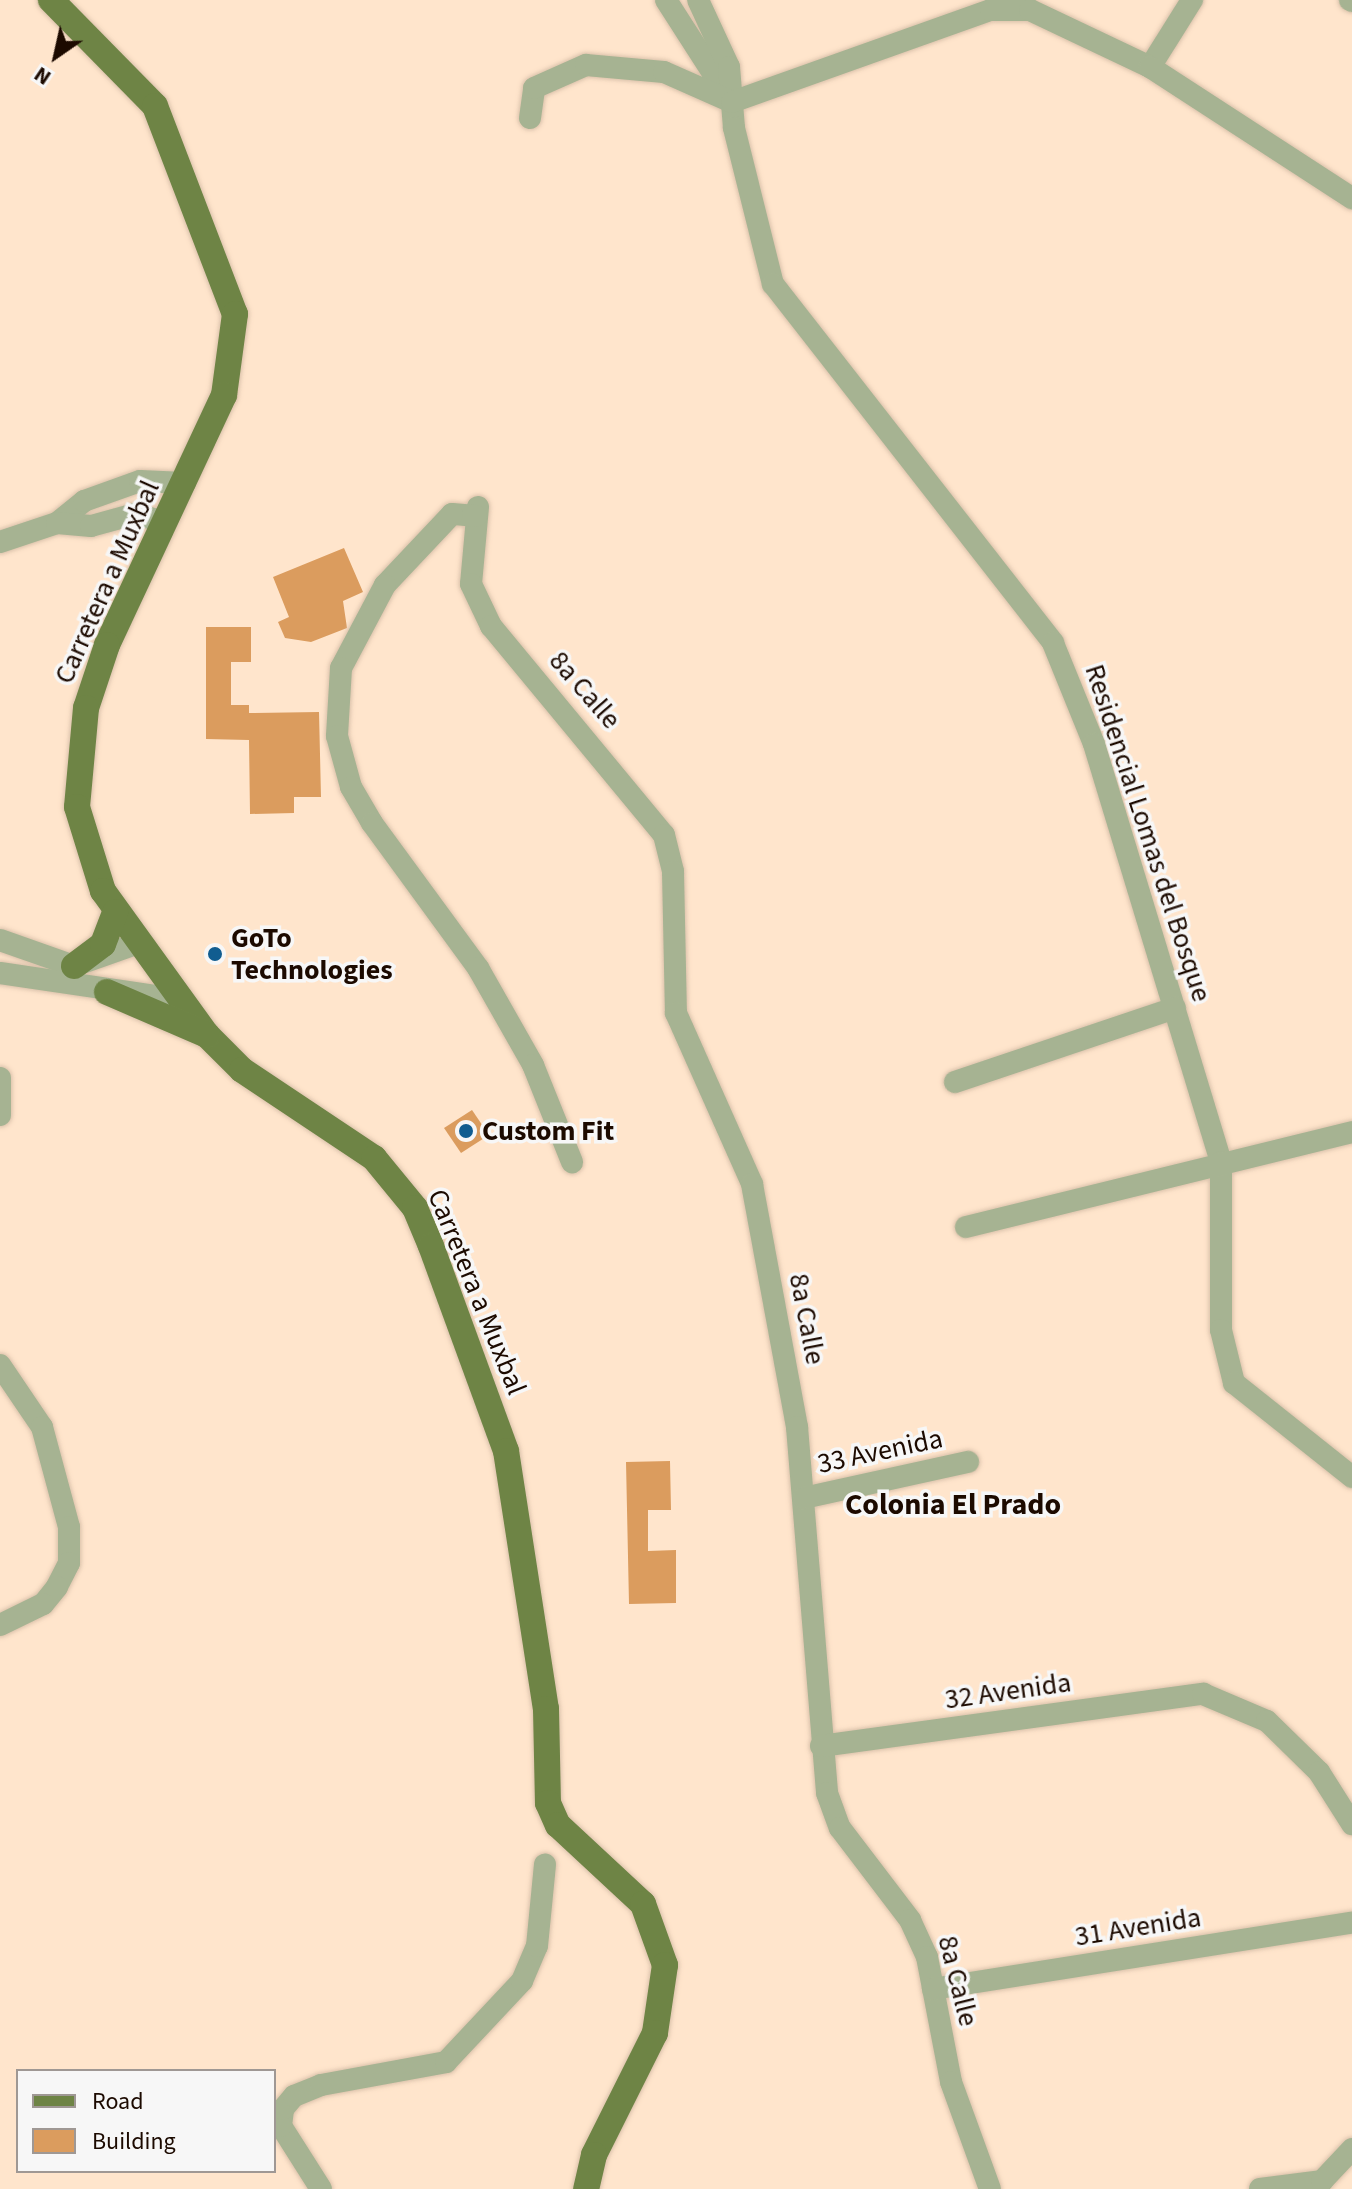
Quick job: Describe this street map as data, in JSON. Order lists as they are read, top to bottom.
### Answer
{
  "streets": {
    "main road": ["Carretera a Muxbal"],
    "street": [
      "8a Calle",
      "Residencial Lomas del Bosque",
      "33 Avenida",
      "32 Avenida",
      "31 Avenida"
    ]
  },
  "crossings": [
    ["8a Calle", "33 Avenida"],
    ["8a Calle", "32 Avenida"],
    ["8a Calle", "31 Avenida"]
  ],
  "districts": ["Colonia El Prado"],
  "places": ["GoTo Technologies", "Custom Fit"],
  "legend": ["Road", "Building"],
  "north": "bottom left"
}
